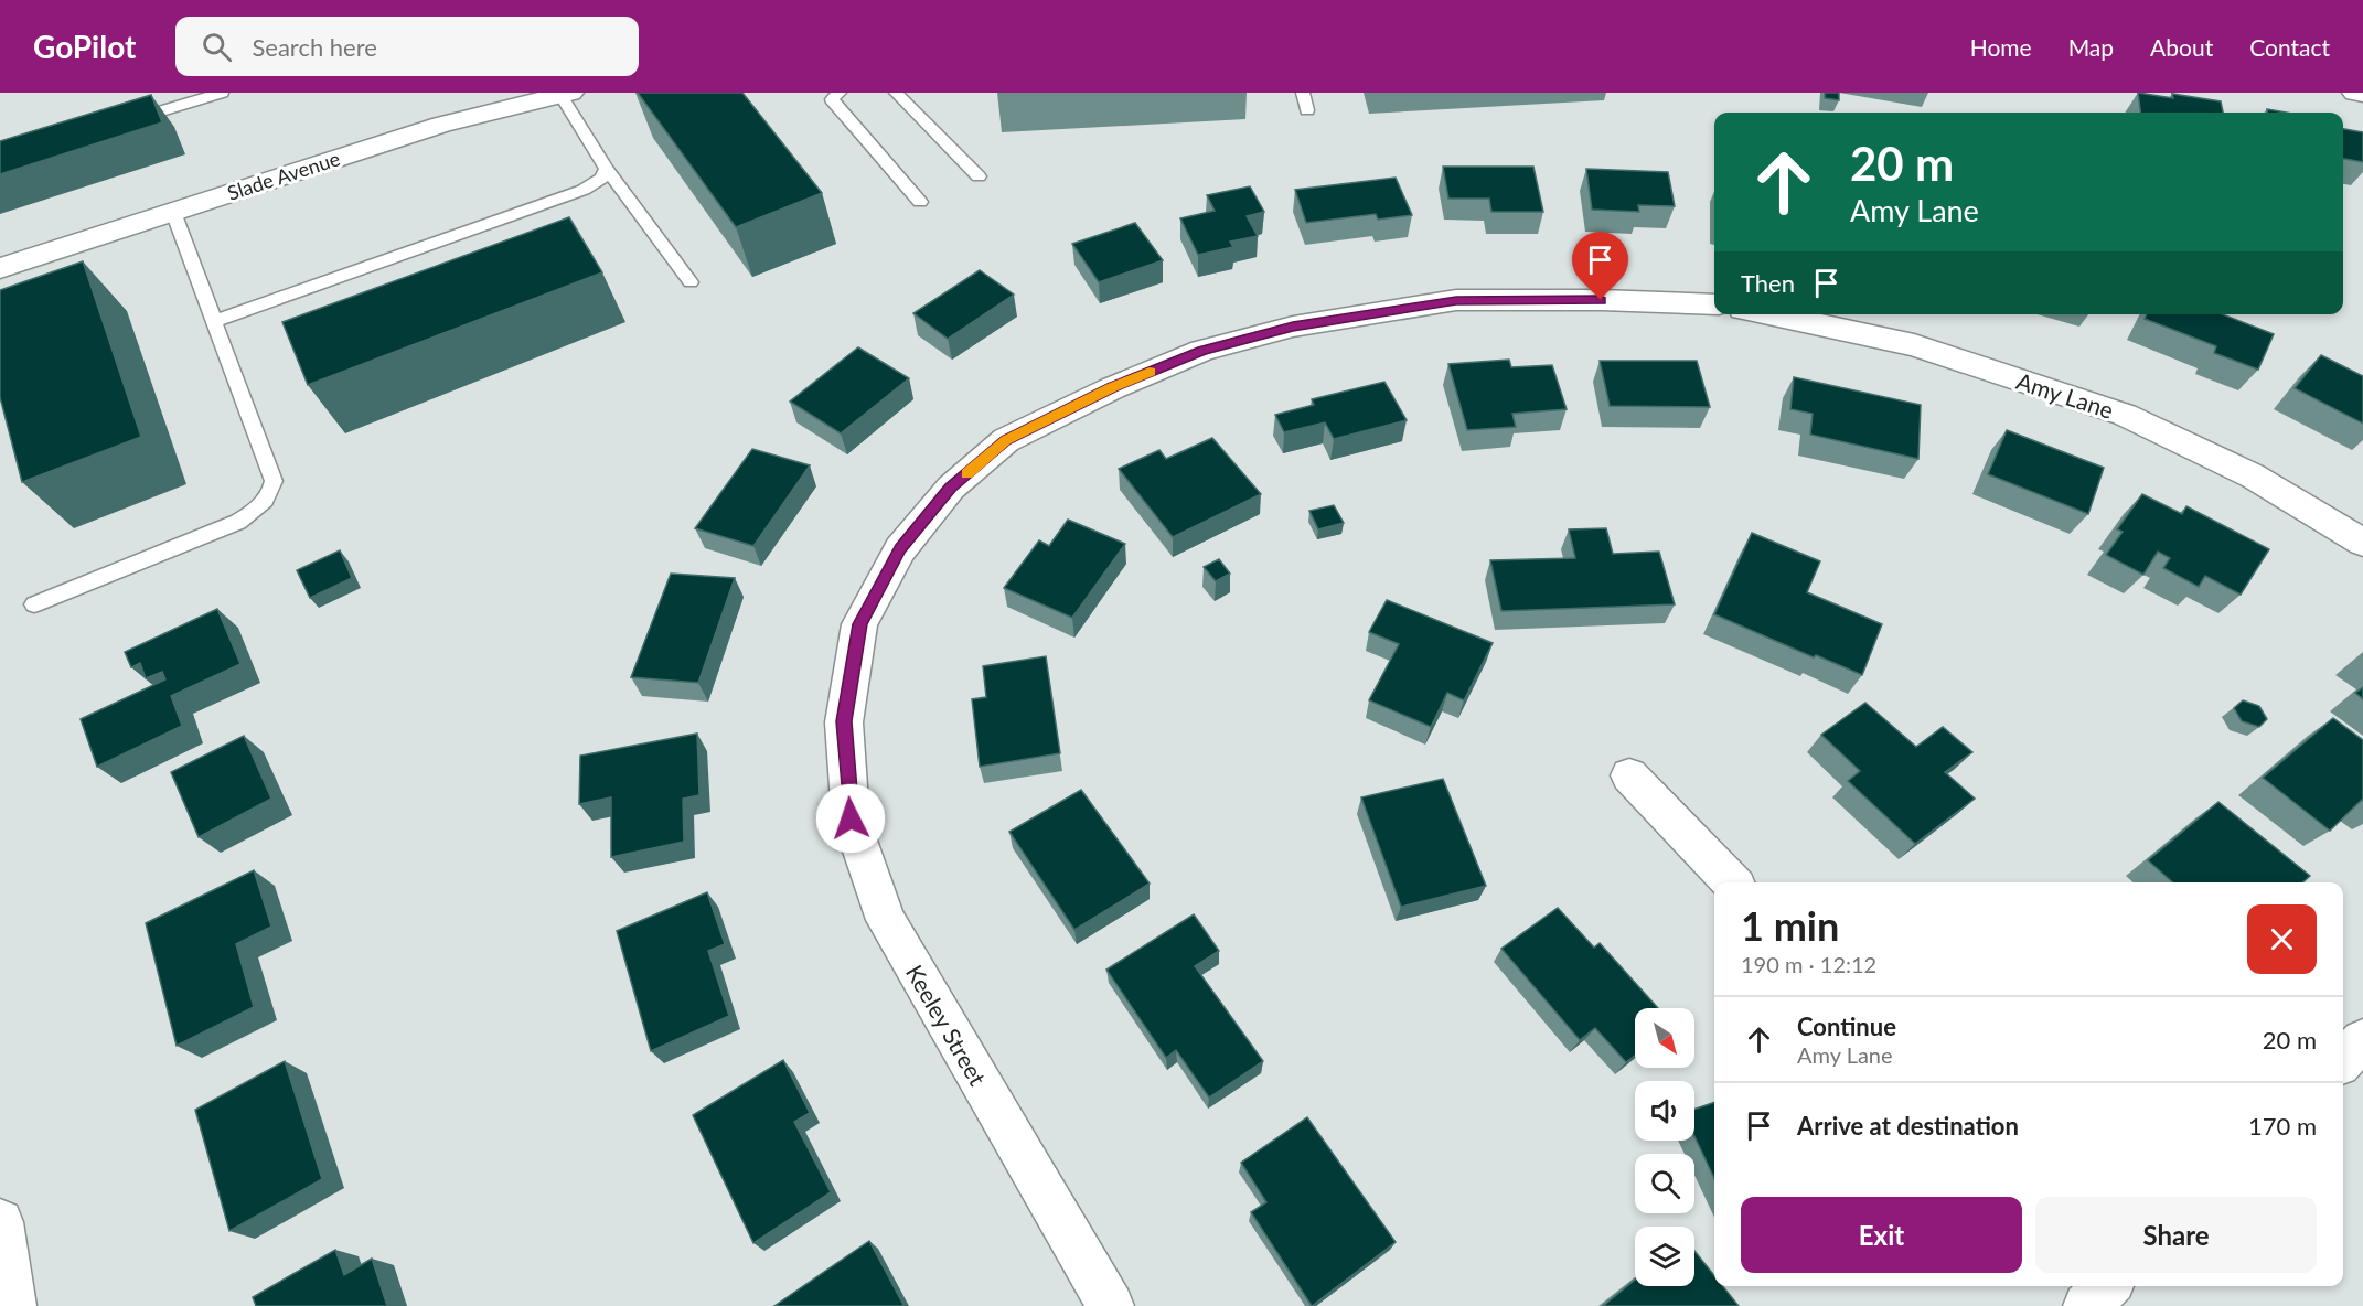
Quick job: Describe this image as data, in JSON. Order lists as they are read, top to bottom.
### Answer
{
  "streets": {
    "street": ["Slade Avenue", "Amy Lane", "Keeley Street"]
  },
  "north": "bottom right",
  "page": {
    "header": "GoPilot",
    "search": "Search here",
    "nav": [
      "Home",
      "Map",
      "About",
      "Contact"
    ],
    "turn": ["20 m", "Amy Lane"],
    "then": "Then",
    "heading": ["1 min", "190 m · 12:12"],
    "list": [
      {
        "name": "Continue",
        "note": "Amy Lane",
        "value": "20 m"
      },
      {
        "name": "Arrive at destination",
        "value": "170 m"
      }
    ],
    "buttons": ["Exit", "Share"]
  }
}
